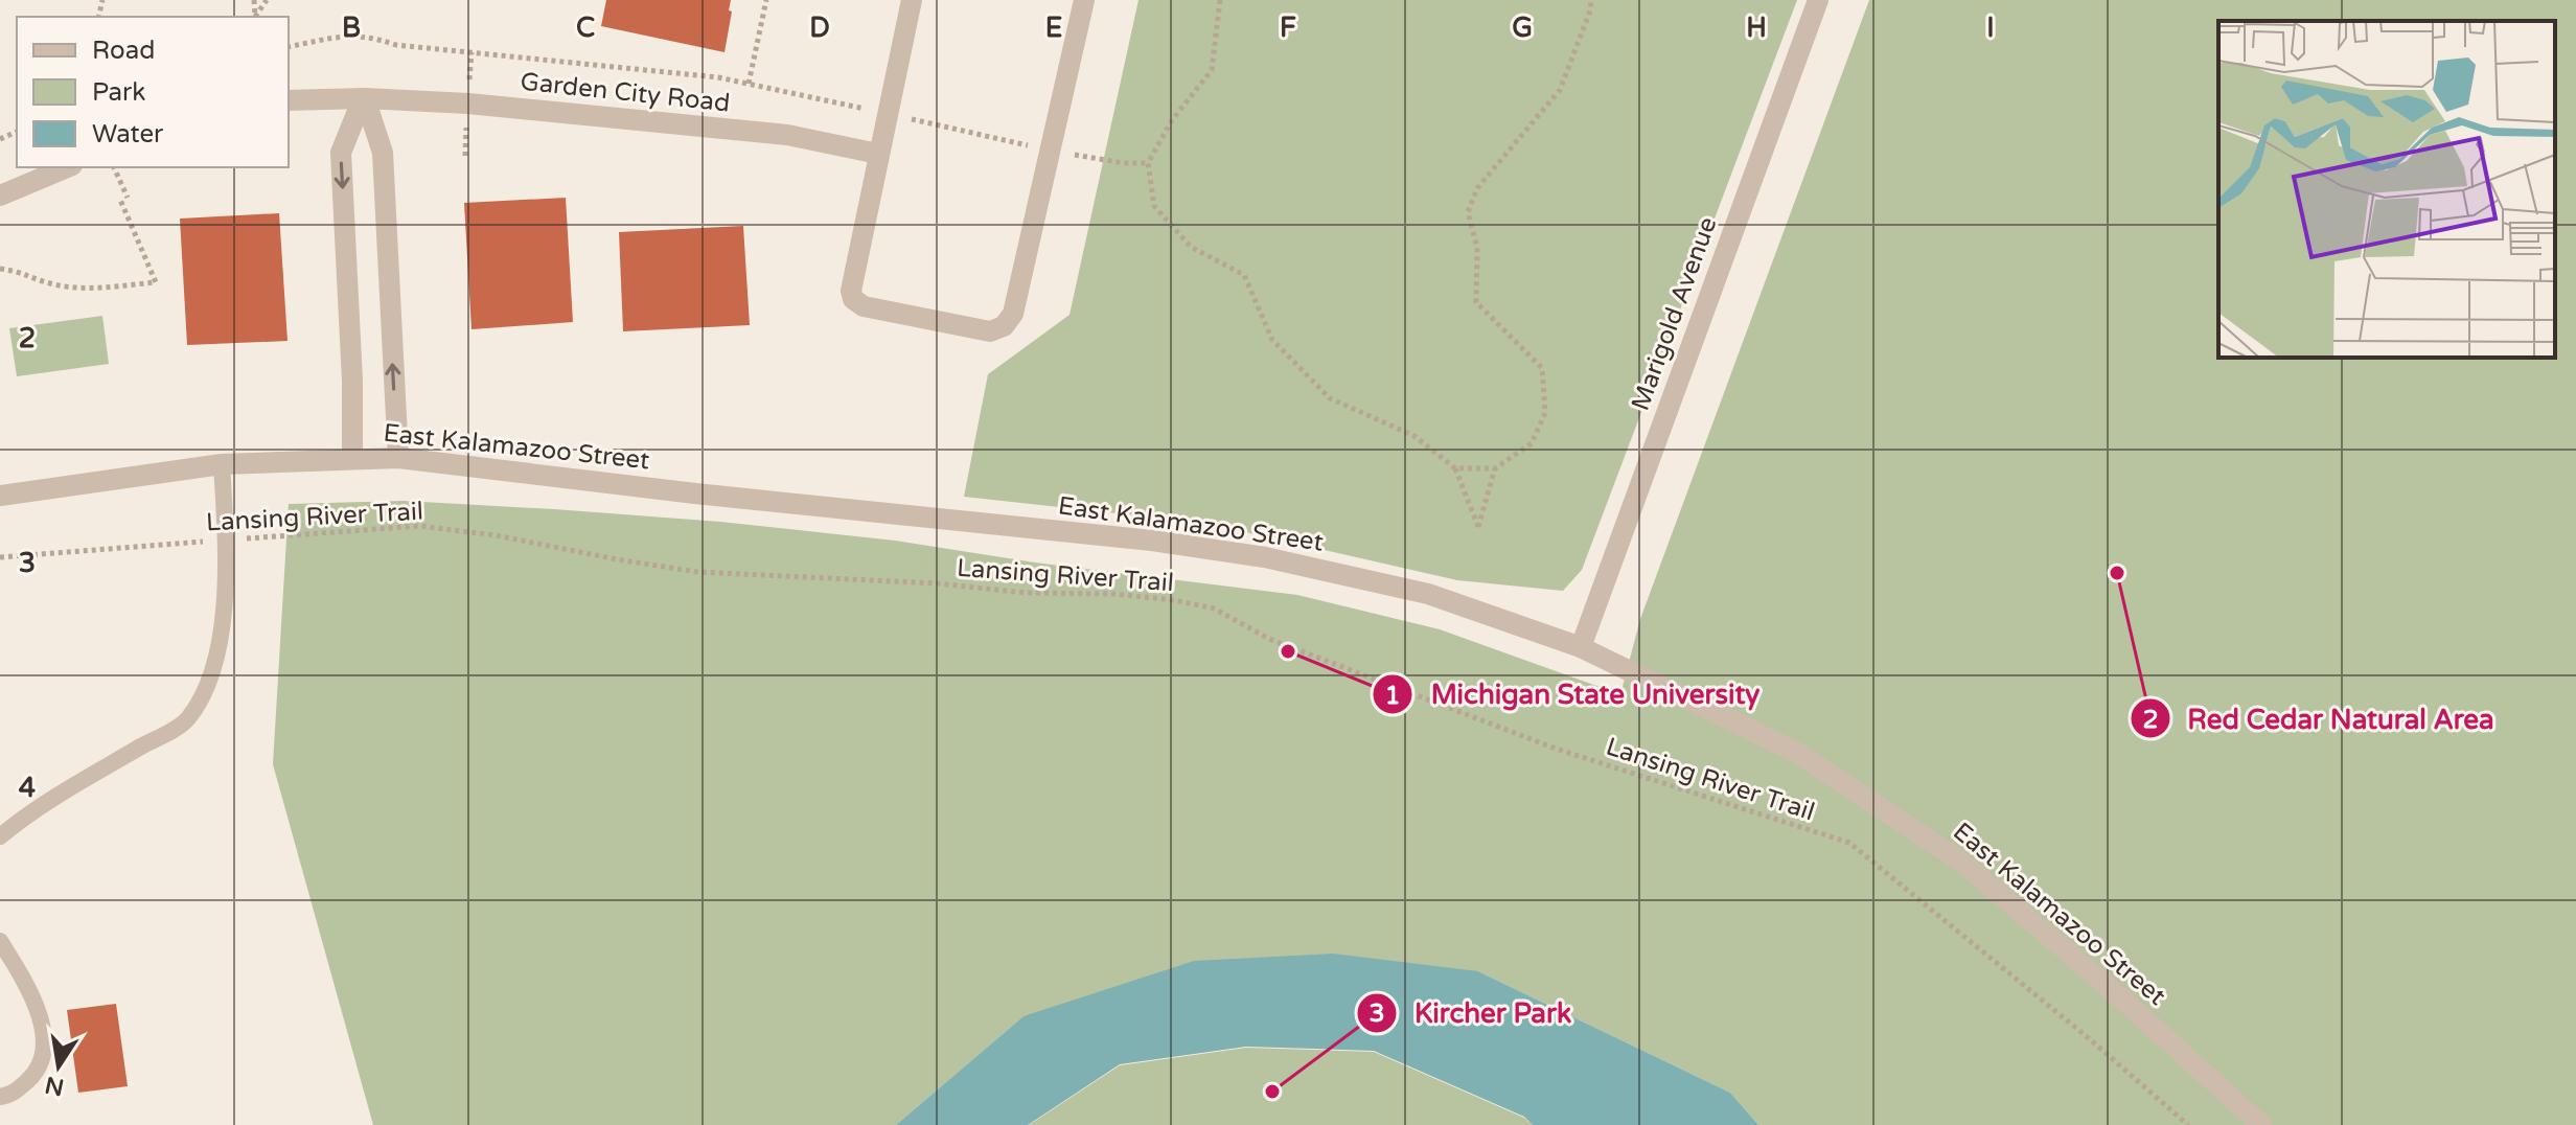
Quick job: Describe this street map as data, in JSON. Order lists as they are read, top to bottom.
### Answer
{
  "streets": {
    "street": ["Garden City Road", "Marigold Avenue", "East Kalamazoo Street"],
    "path": ["Lansing River Trail"]
  },
  "crossings": [
    ["Marigold Avenue", "East Kalamazoo Street"]
  ],
  "places": ["Red Cedar Natural Area", "Michigan State University", "Kircher Park"],
  "legend": ["Road", "Park", "Water"],
  "north": "bottom",
  "grid": {
    "columns": [
      "B",
      "C",
      "D",
      "E",
      "F",
      "G",
      "H",
      "I"
    ],
    "rows": ["2", "3", "4"]
  }
}
